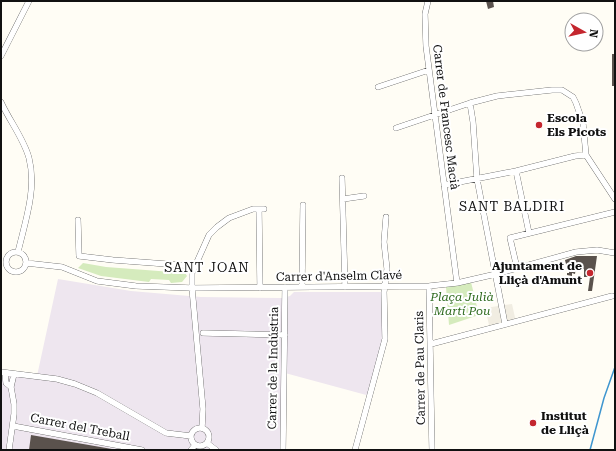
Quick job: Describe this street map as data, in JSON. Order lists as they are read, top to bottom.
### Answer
{
  "streets": {
    "street": [
      "Carrer de Francesc Macià",
      "Carrer d'Anselm Clavé",
      "Carrer de la Indústria",
      "Carrer de Pau Claris",
      "Carrer del Treball"
    ]
  },
  "crossings": [
    ["Carrer de Francesc Macià", "Carrer d'Anselm Clavé"],
    ["Carrer d'Anselm Clavé", "Carrer de la Indústria"],
    ["Carrer d'Anselm Clavé", "Carrer de Pau Claris"]
  ],
  "districts": ["SANT BALDIRI", "SANT JOAN"],
  "parks": ["Plaça Julià Martí Pou"],
  "places": ["Escola Els Picots", "Ajuntament de Lliçà d'Amunt", "Institut de Lliçà"],
  "north": "right"
}
